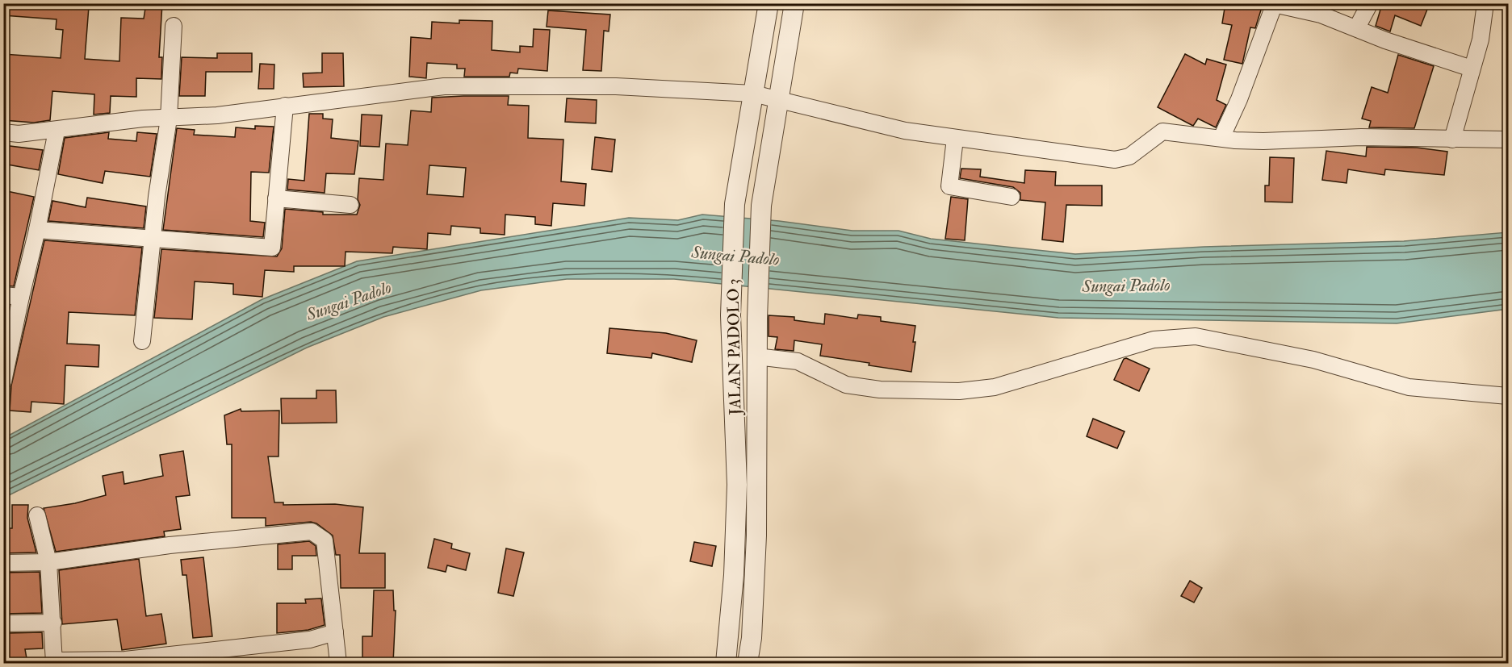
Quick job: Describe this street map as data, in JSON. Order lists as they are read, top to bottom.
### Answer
{
  "streets": {
    "street": ["JALAN PADOLO 3"]
  },
  "water": ["Sungai Padolo"]
}
